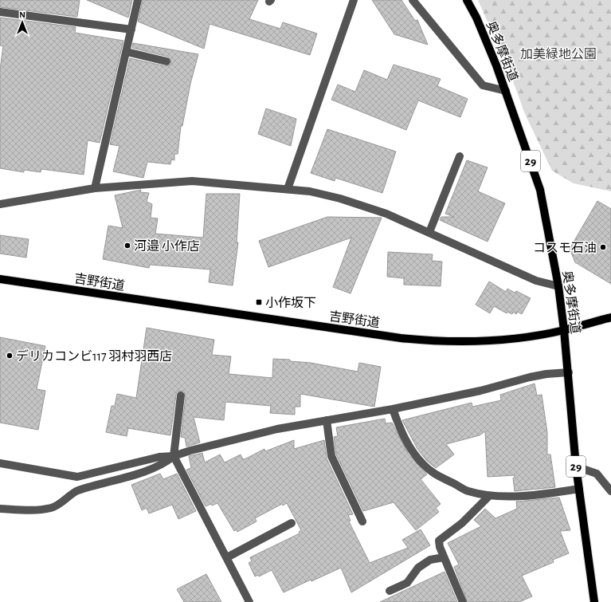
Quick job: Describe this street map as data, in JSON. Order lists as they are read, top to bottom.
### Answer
{
  "streets": {
    "main road": ["奥多摩街道", "29", "吉野街道"]
  },
  "crossings": [
    ["奥多摩街道", "吉野街道"]
  ],
  "parks": ["加美緑地公園"],
  "places": {
    "other": ["河邉 小作店", "コスモ石油", "デリカコンビ117 羽村羽西店"],
    "transit": ["小作坂下"]
  },
  "north": "top"
}
